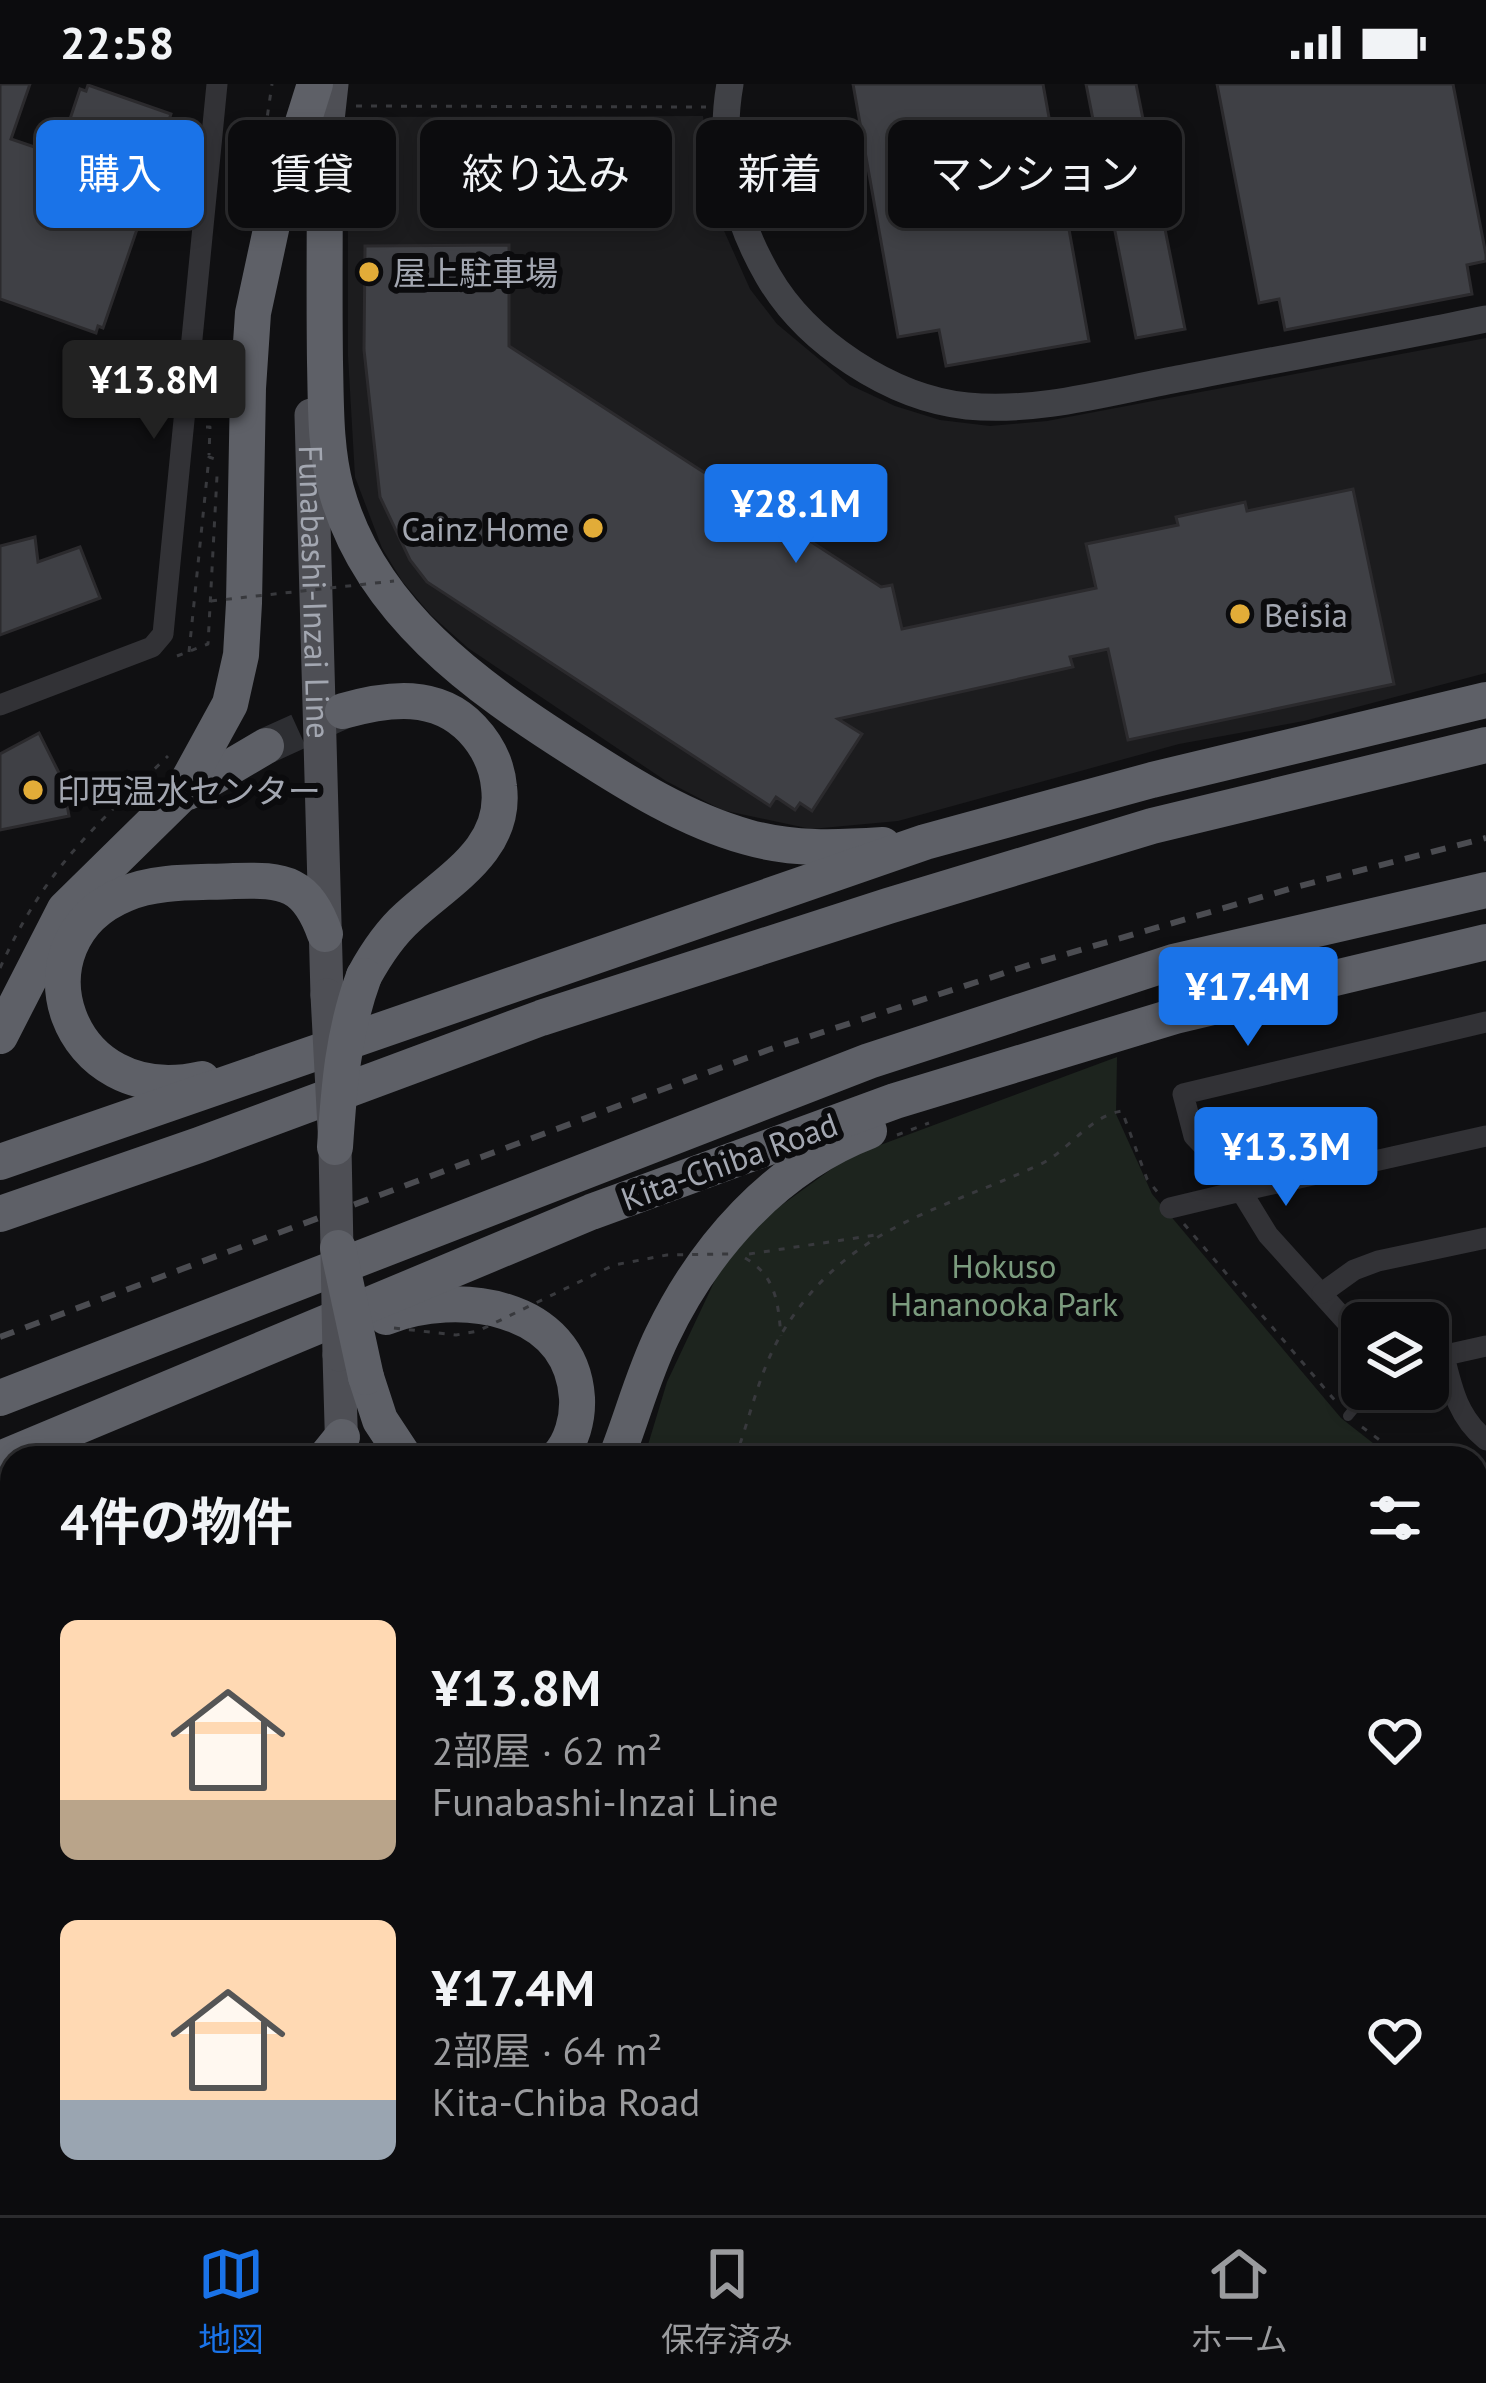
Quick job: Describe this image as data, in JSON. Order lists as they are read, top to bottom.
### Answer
{
  "streets": {
    "highway": ["Kita-Chiba Road"],
    "main road": ["Funabashi-Inzai Line"]
  },
  "parks": ["Hokuso Hananooka Park"],
  "places": [
    "屋上駐車場",
    "Cainz Home",
    "Beisia",
    "印西温水センター"
  ],
  "page": {
    "status": "22:58",
    "chip": [
      "購入",
      "賃貸",
      "絞り込み",
      "新着",
      "マンション"
    ],
    "price": [
      "¥13.8M",
      "¥28.1M",
      "¥17.4M",
      "¥13.3M"
    ],
    "heading": "4件の物件",
    "list": [
      {
        "name": "¥13.8M",
        "note": "2部屋 · 62 m² · Funabashi-Inzai Line"
      },
      {
        "name": "¥17.4M",
        "note": "2部屋 · 64 m² · Kita-Chiba Road"
      }
    ],
    "tabs": ["地図", "保存済み", "ホーム"]
  }
}
